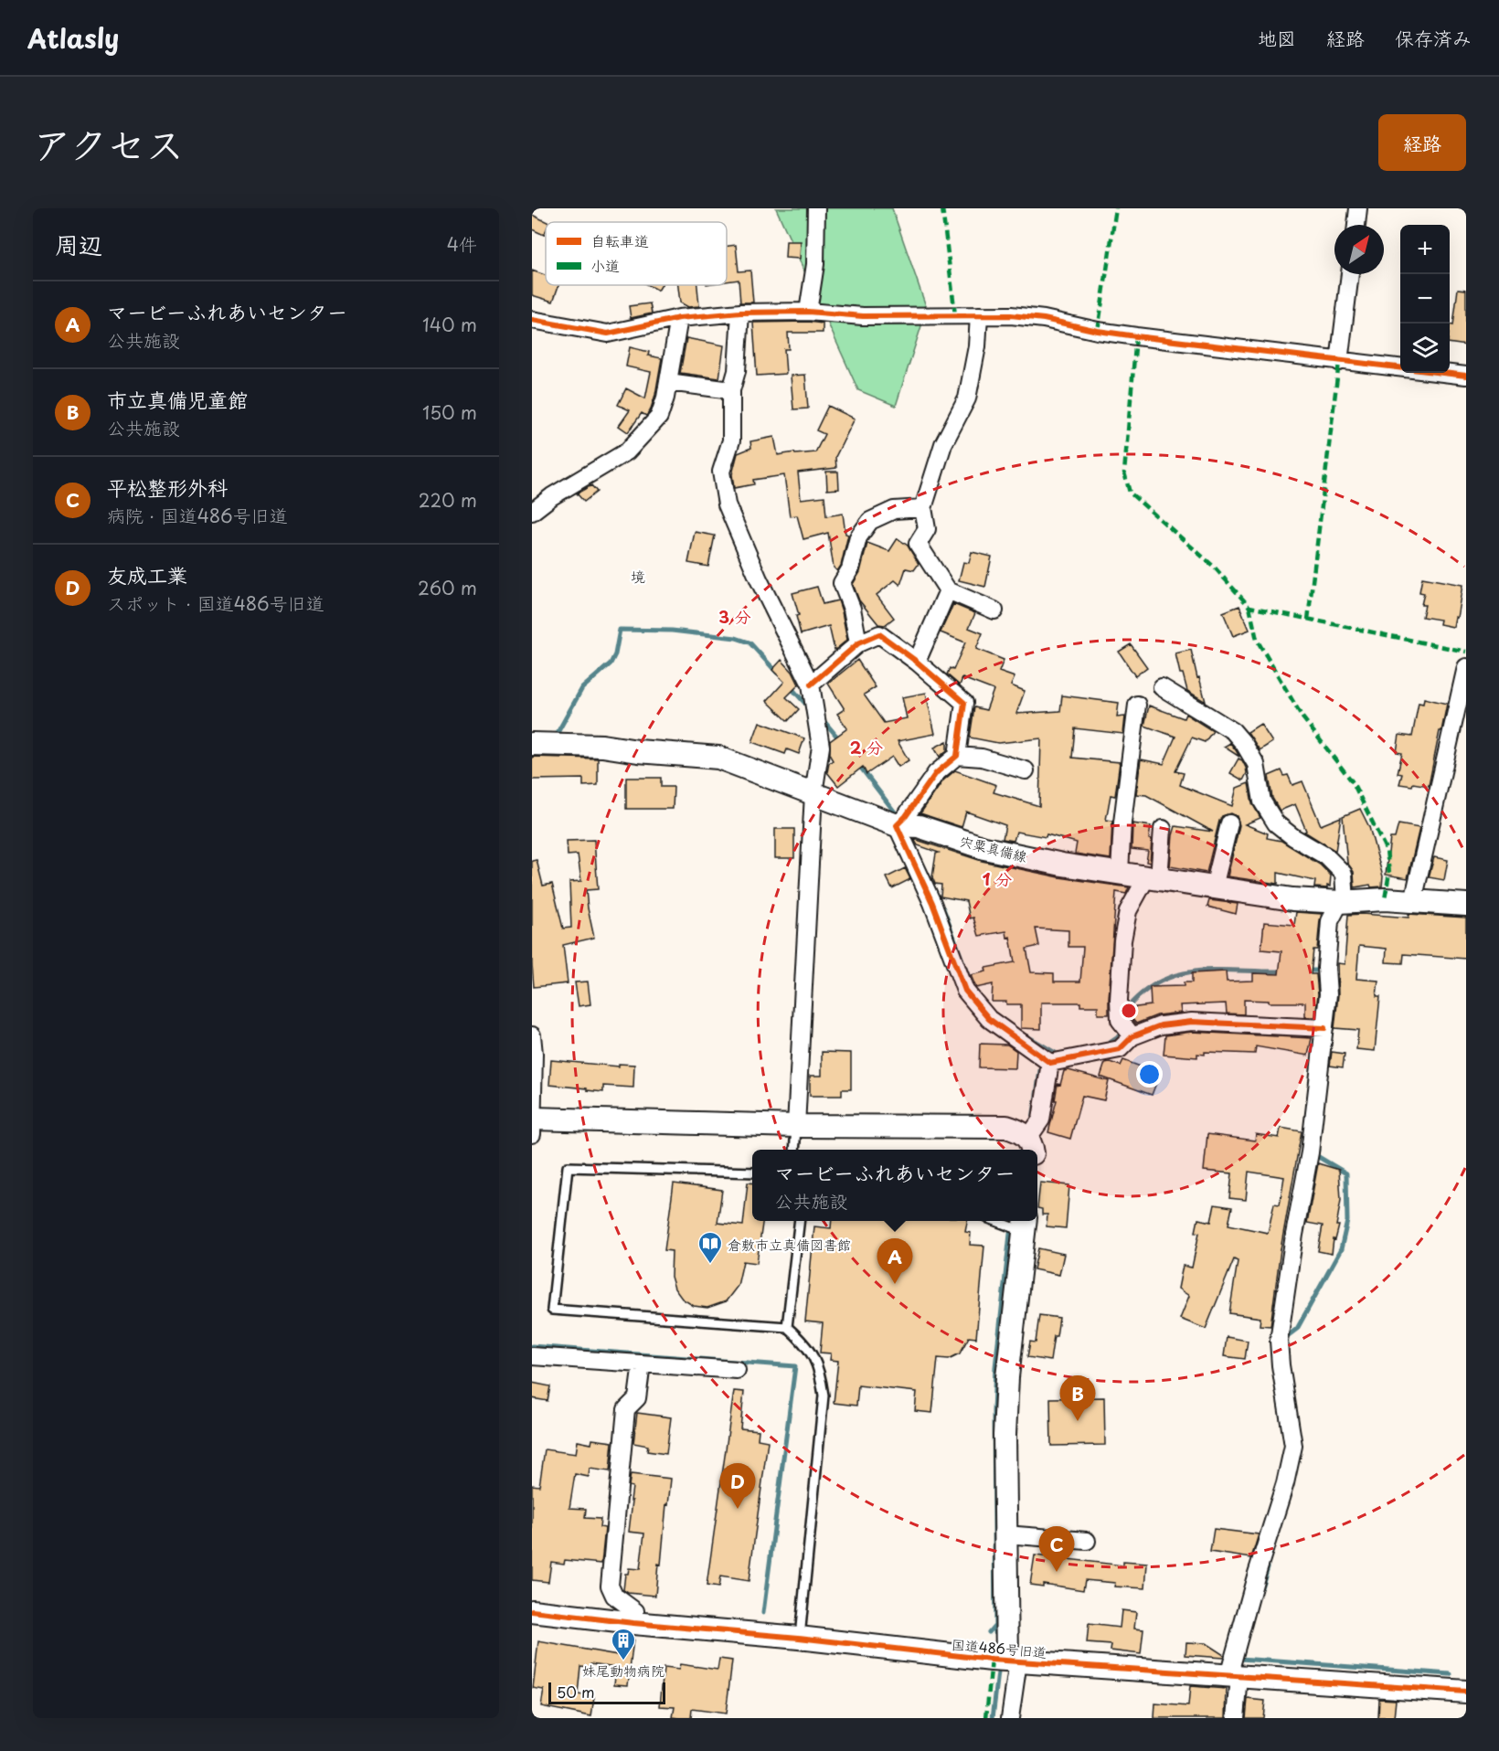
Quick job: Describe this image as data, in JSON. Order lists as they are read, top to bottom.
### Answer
{
  "streets": {
    "street": ["宍粟真備線", "国道486号旧道"]
  },
  "districts": ["境"],
  "places": {
    "library": ["倉敷市立真備図書館"],
    "building": ["妹尾動物病院"]
  },
  "legend": ["自転車道", "小道"],
  "scale_bar": "50 m",
  "north": "top right",
  "page": {
    "header": "Atlasly",
    "nav": ["地図", "経路", "保存済み"],
    "title": "アクセス",
    "buttons": "経路",
    "heading": ["周辺", "4件"],
    "map_buttons": ["+", "−"],
    "list": [
      {
        "mark": "A",
        "name": "マービーふれあいセンター",
        "note": "公共施設",
        "value": "140 m"
      },
      {
        "mark": "B",
        "name": "市立真備児童館",
        "note": "公共施設",
        "value": "150 m"
      },
      {
        "mark": "C",
        "name": "平松整形外科",
        "note": "病院 · 国道486号旧道",
        "value": "220 m"
      },
      {
        "mark": "D",
        "name": "友成工業",
        "note": "スポット · 国道486号旧道",
        "value": "260 m"
      }
    ],
    "popup": ["マービーふれあいセンター", "公共施設"],
    "pins": [
      "A",
      "B",
      "D",
      "C"
    ],
    "scale": "50 m"
  },
  "rings": ["3 分", "2 分", "1 分"]
}
